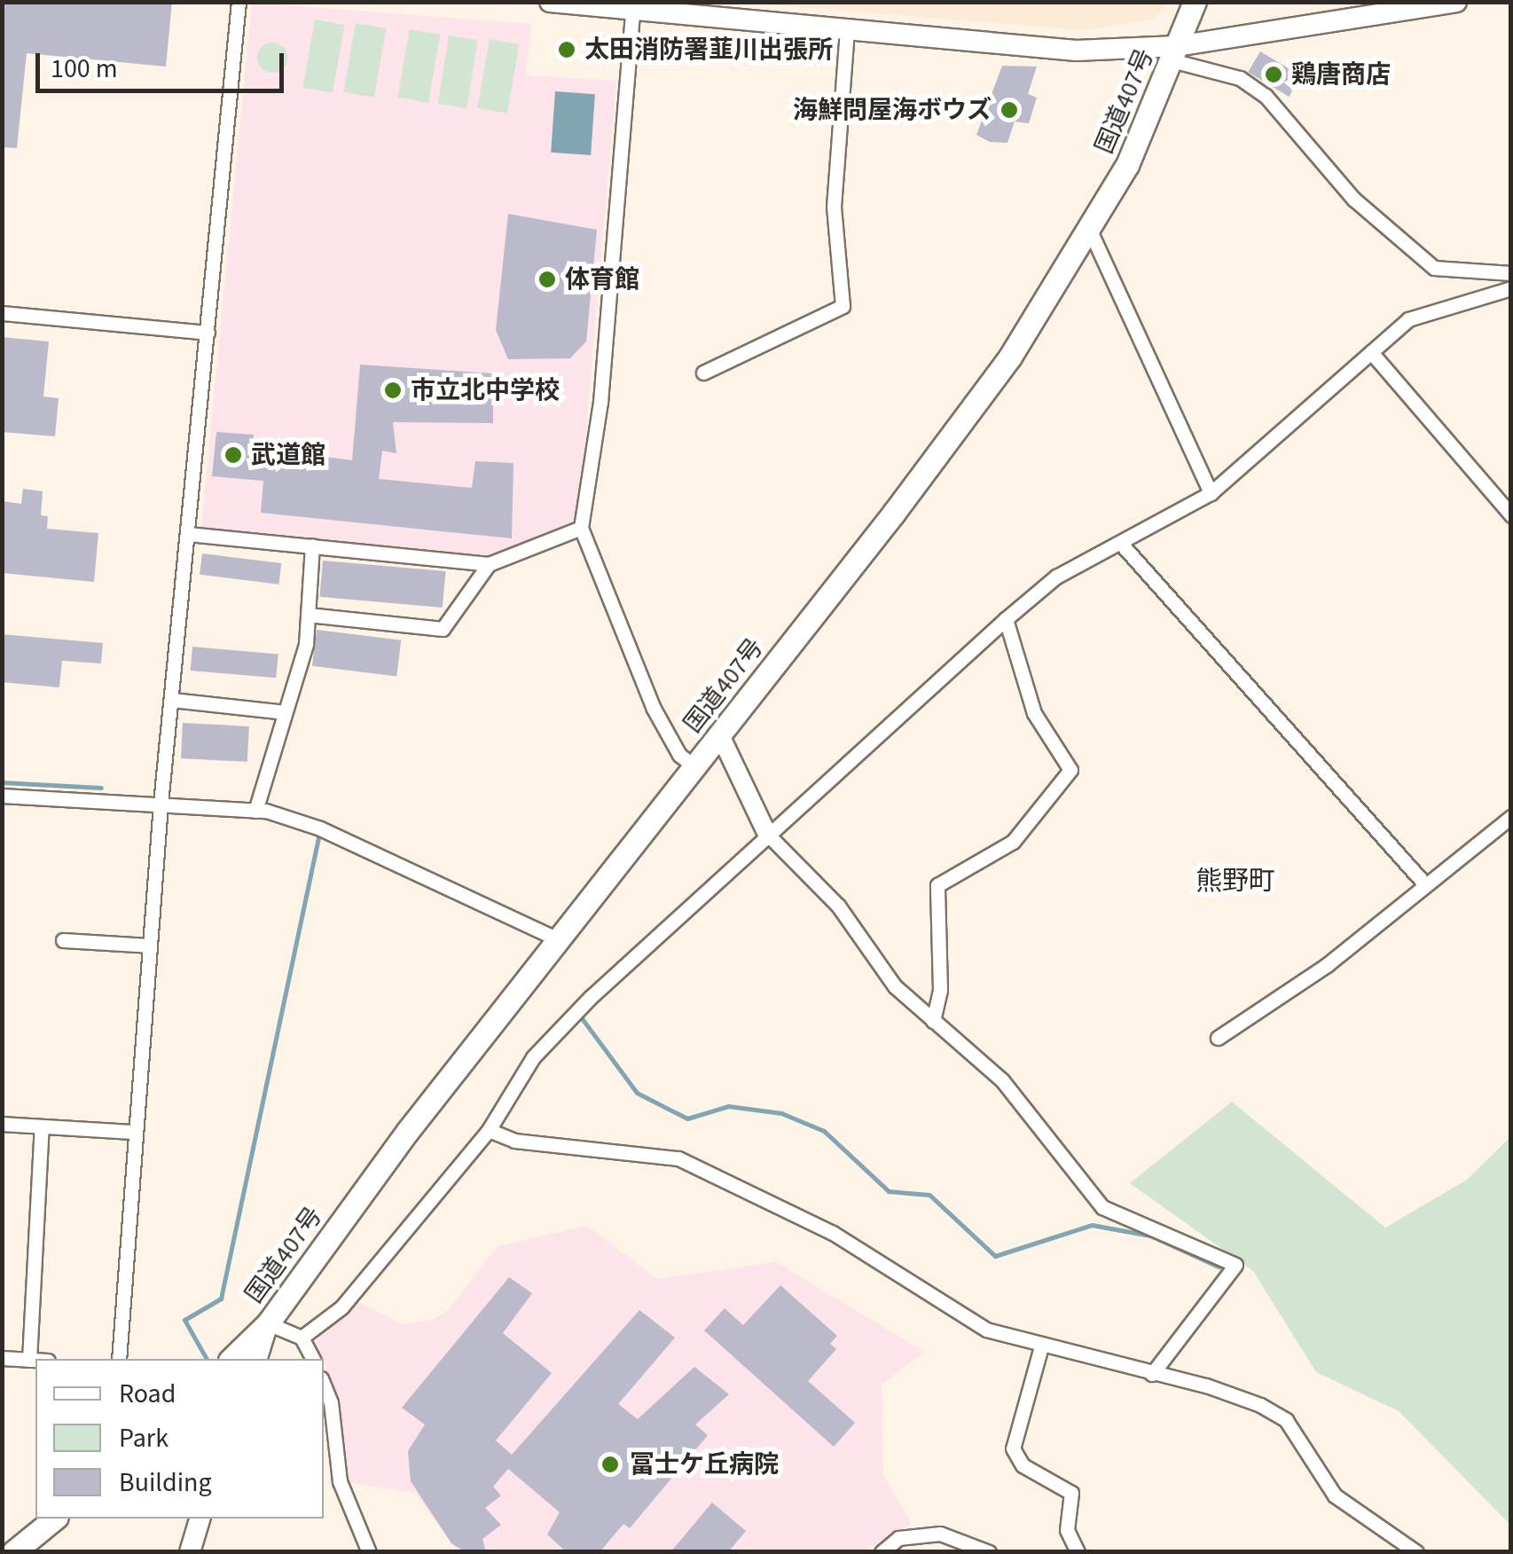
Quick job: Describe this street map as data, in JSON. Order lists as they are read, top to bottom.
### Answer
{
  "streets": {
    "highway": ["国道407号"]
  },
  "districts": ["熊野町"],
  "places": [
    "太田消防署韮川出張所",
    "鶏唐商店",
    "海鮮問屋海ボウズ",
    "体育館",
    "市立北中学校",
    "武道館",
    "冨士ケ丘病院"
  ],
  "legend": ["Road", "Park", "Building"],
  "scale_bar": "100 m"
}
